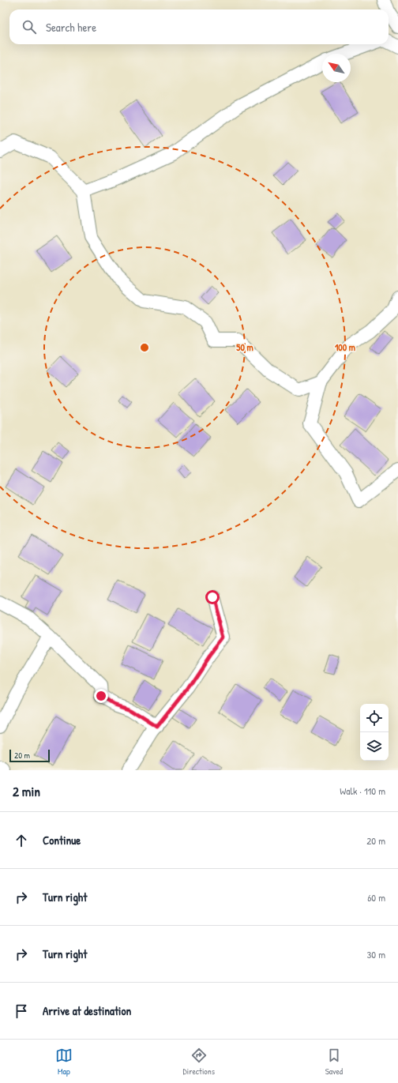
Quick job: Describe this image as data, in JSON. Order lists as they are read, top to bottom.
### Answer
{
  "scale_bar": "20 m",
  "north": "top left",
  "page": {
    "search": "Search here",
    "scale": "20 m",
    "heading": ["2 min", "Walk · 110 m"],
    "list": [
      ["Continue", "20 m"],
      ["Turn right", "60 m"],
      ["Turn right", "30 m"],
      "Arrive at destination"
    ],
    "nav": ["Map", "Directions", "Saved"]
  },
  "rings": ["50 m", "100 m"]
}
